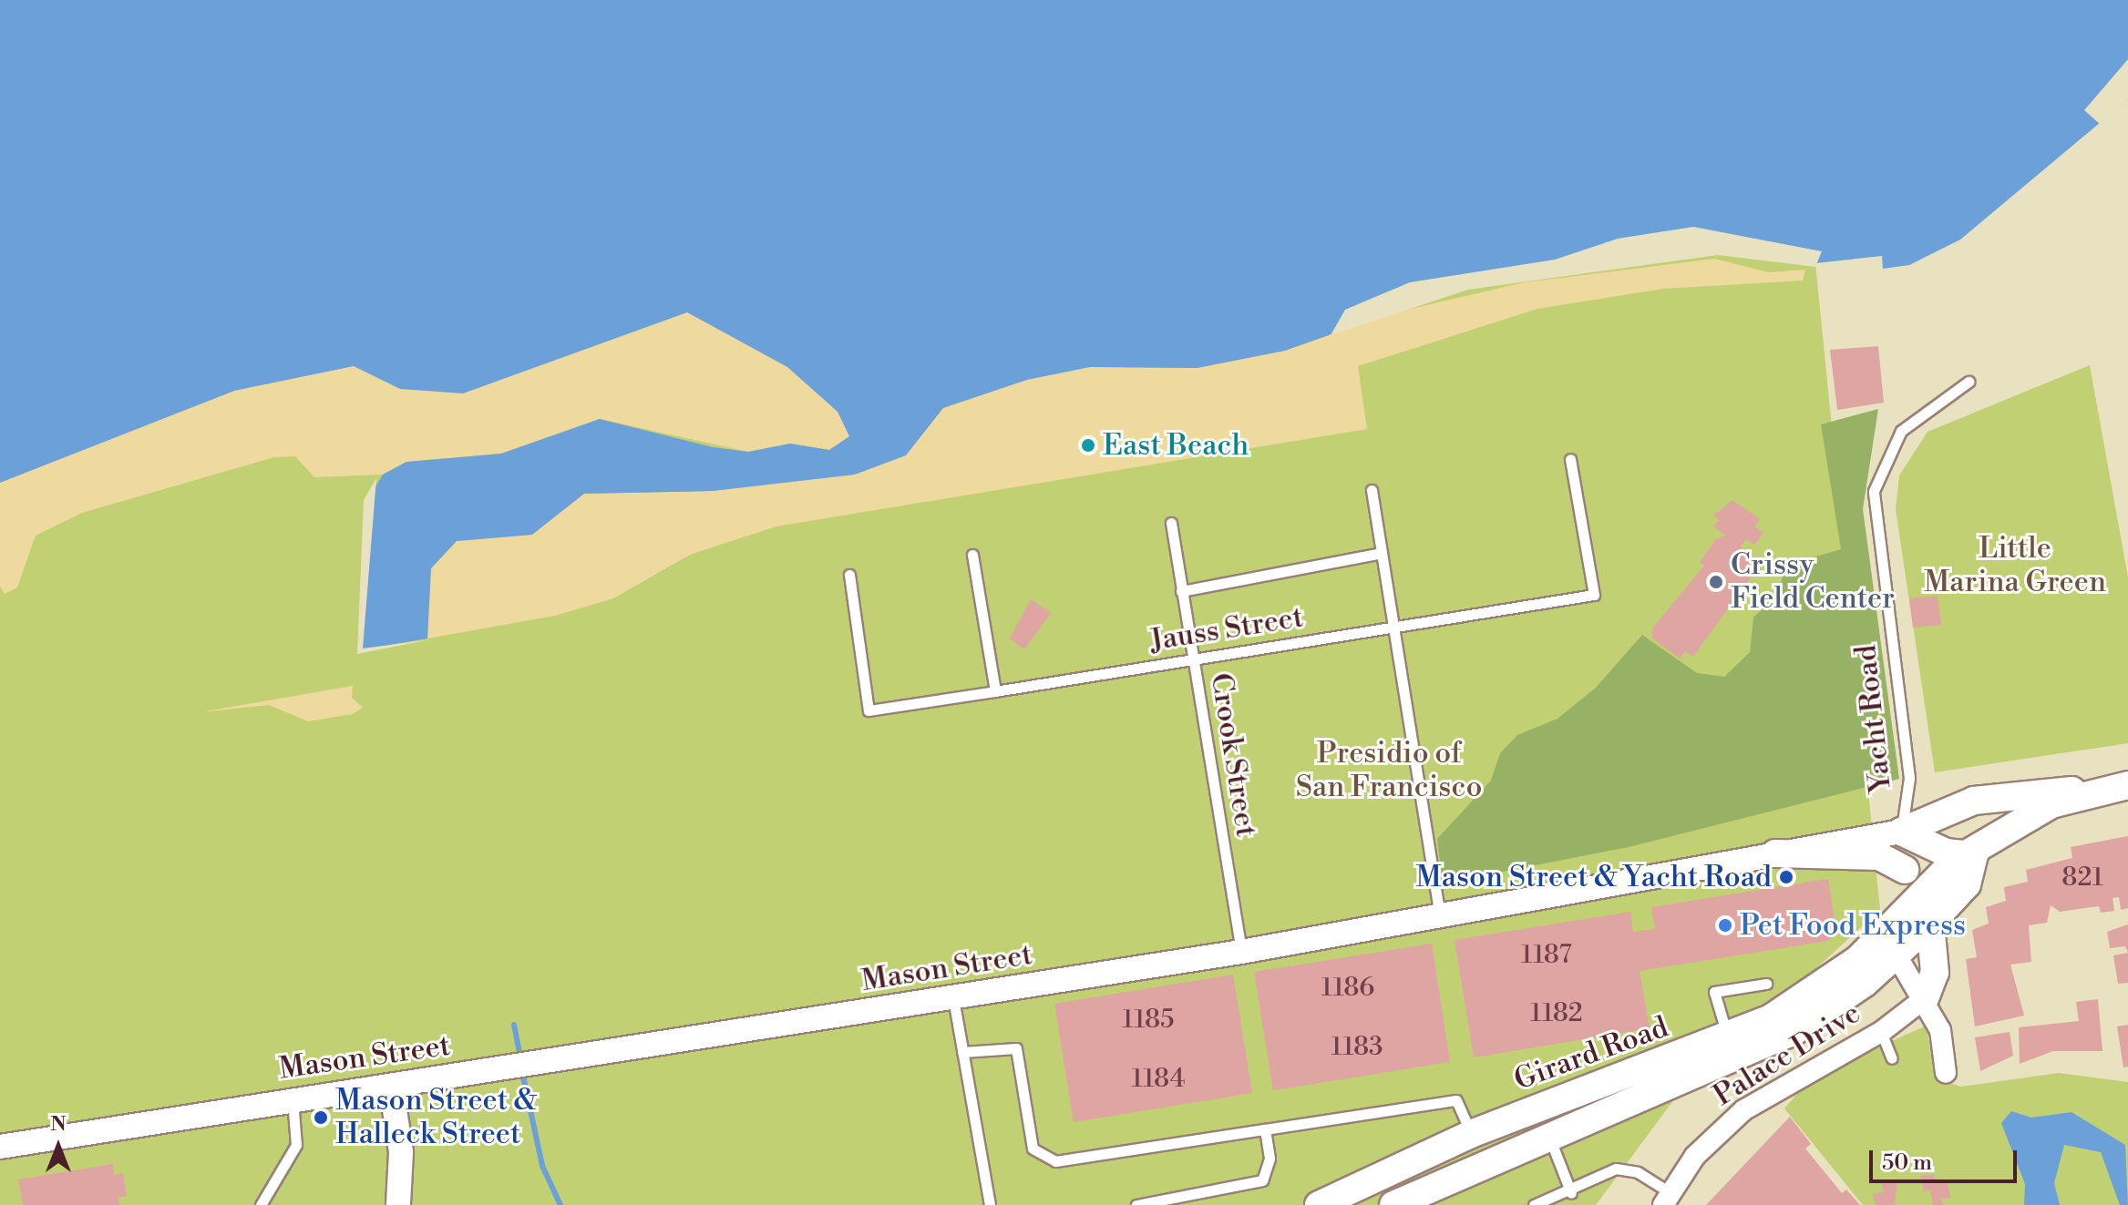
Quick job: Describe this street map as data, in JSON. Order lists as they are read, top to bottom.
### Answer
{
  "streets": {
    "main road": ["Girard Road"],
    "street": ["Mason Street", "Palace Drive"],
    "lane": ["Jauss Street", "Yacht Road", "Crook Street"]
  },
  "crossings": [
    ["Jauss Street", "Crook Street"],
    ["Yacht Road", "Mason Street"],
    ["Crook Street", "Mason Street"]
  ],
  "parks": ["Little Marina Green", "Presidio of San Francisco"],
  "places": [
    "East Beach",
    "Crissy Field Center",
    "Mason Street & Yacht Road",
    "Pet Food Express",
    "Mason Street & Halleck Street"
  ],
  "house_numbers": [
    "821",
    "1187",
    "1186",
    "1182",
    "1185",
    "1183",
    "1184"
  ],
  "scale_bar": "50 m",
  "north": "top"
}
